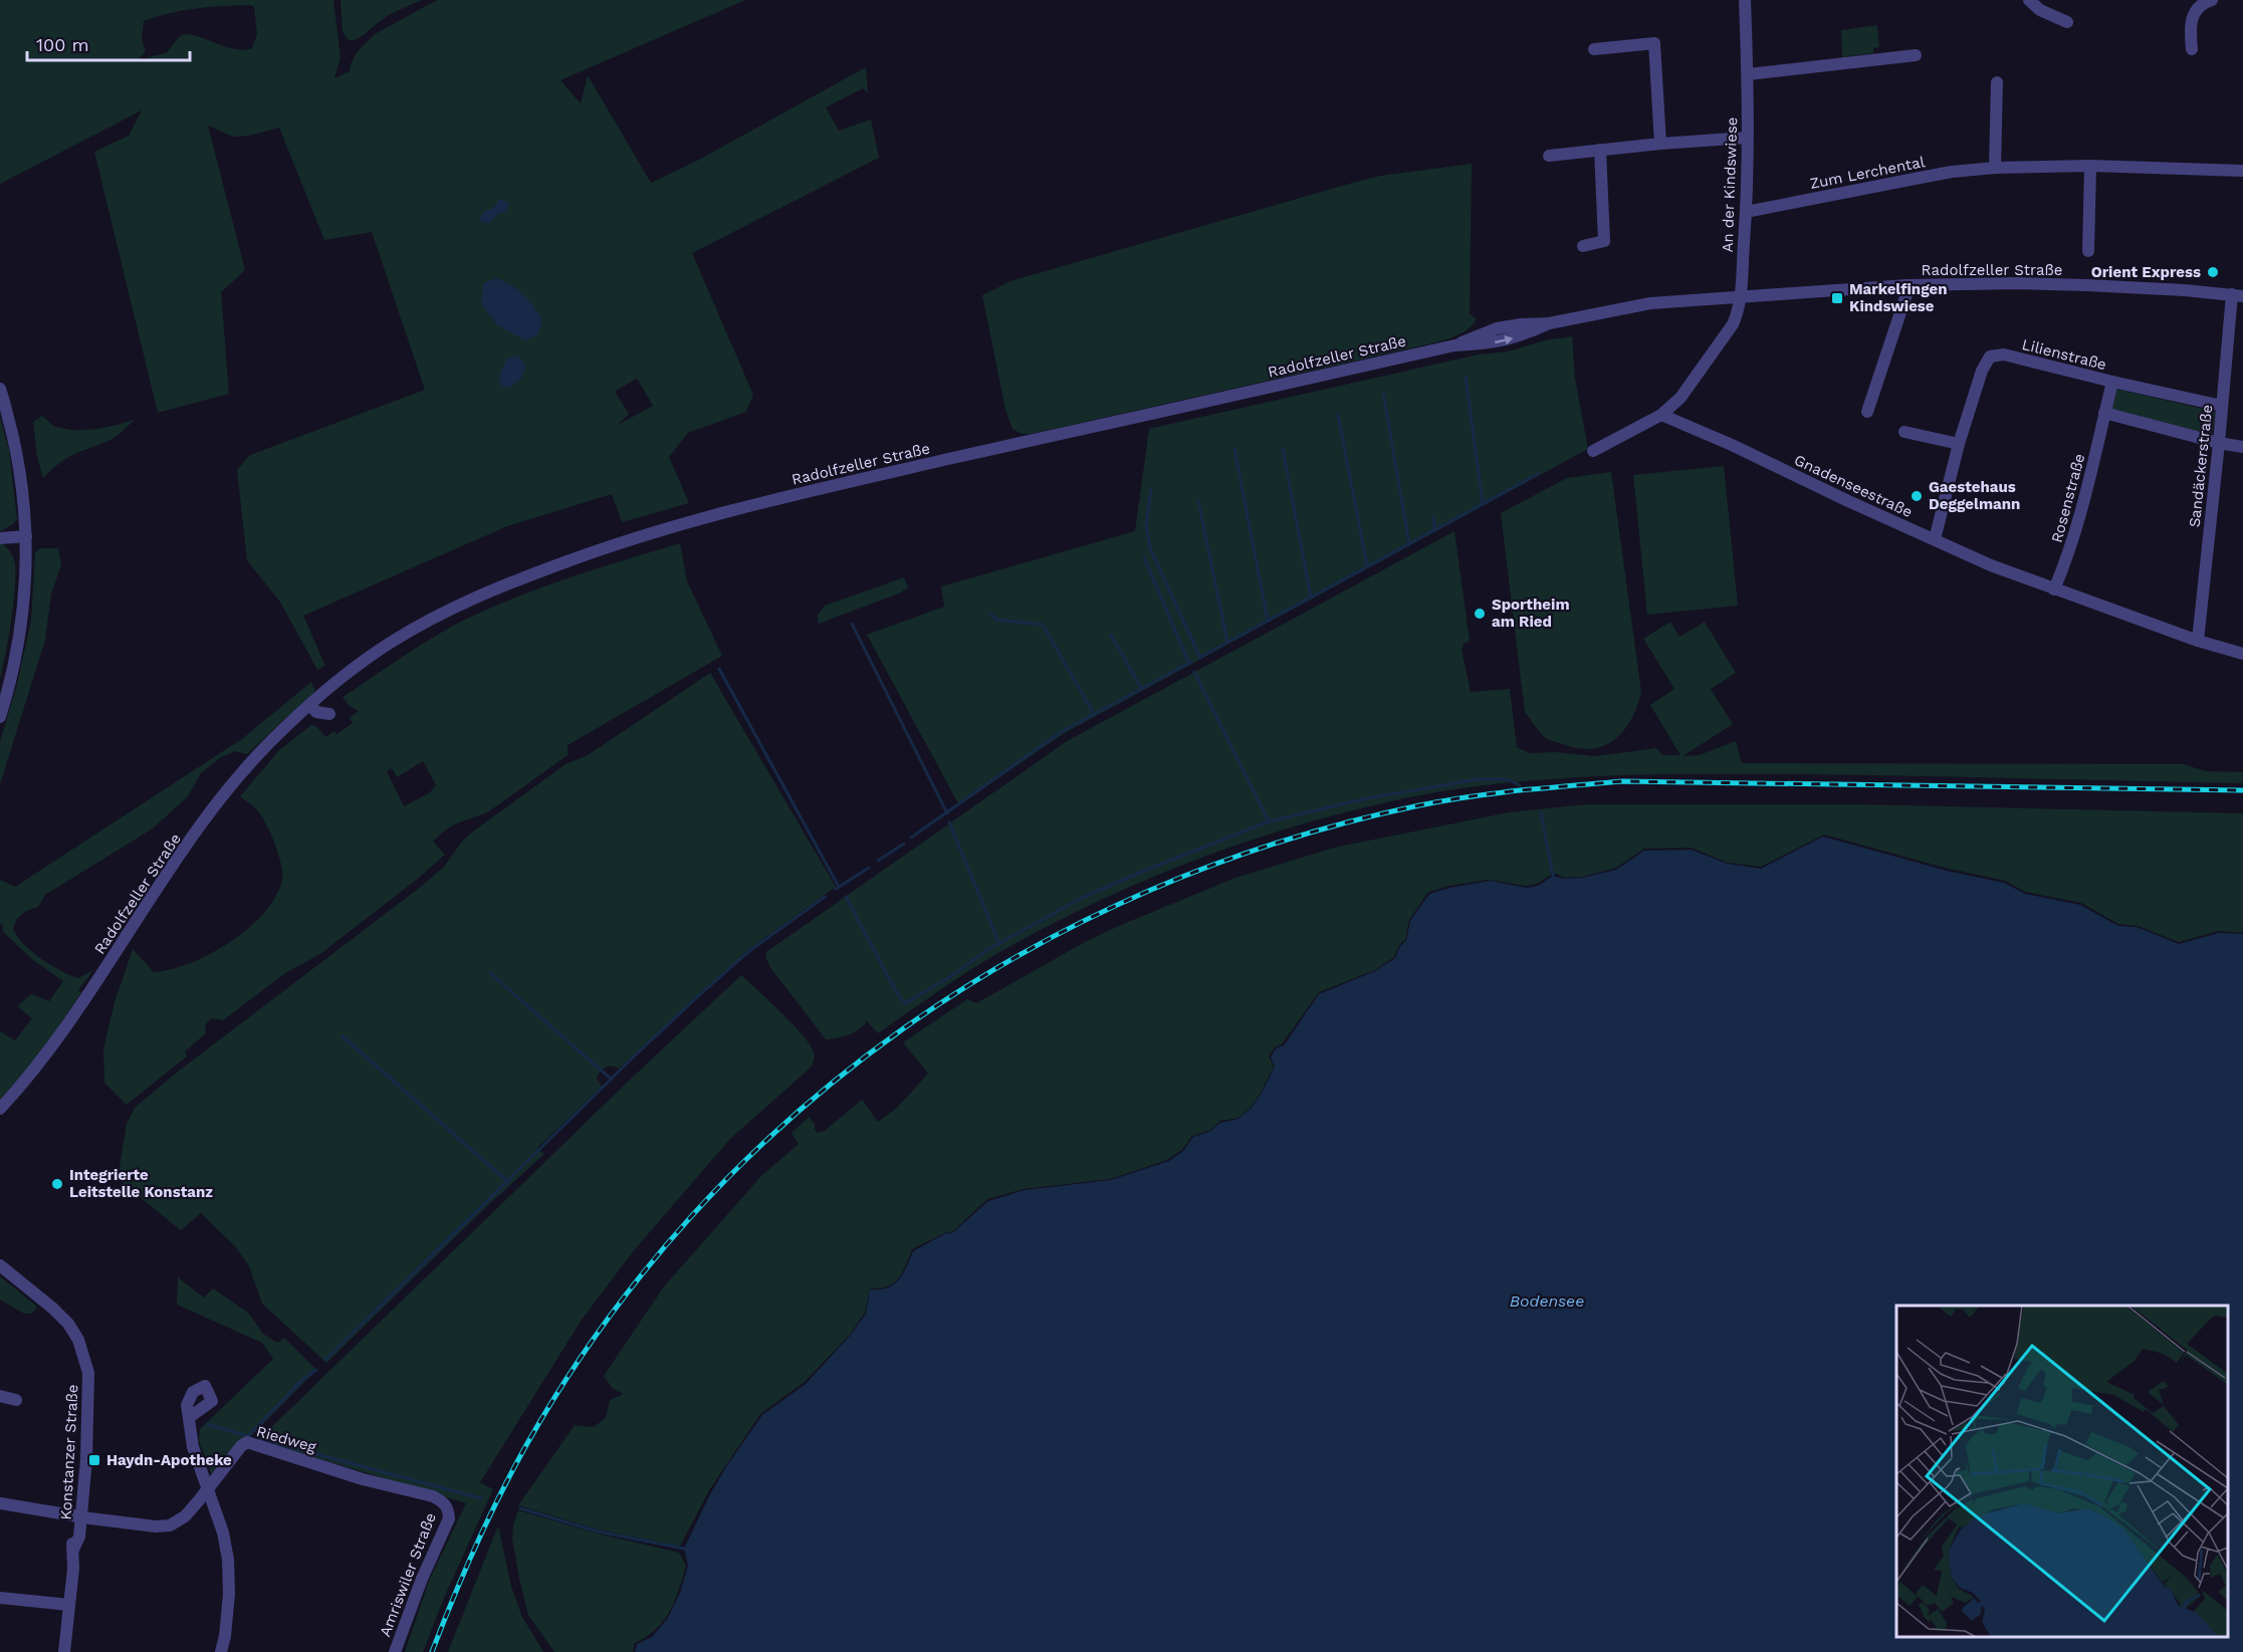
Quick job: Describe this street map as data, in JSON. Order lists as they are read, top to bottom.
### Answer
{
  "streets": {
    "street": [
      "Zum Lerchental",
      "An der Kindswiese",
      "Radolfzeller Straße",
      "Lilienstraße",
      "Sandäckerstraße",
      "Gnadenseestraße",
      "Rosenstraße",
      "Riedweg",
      "Konstanzer Straße",
      "Amriswiler Straße"
    ]
  },
  "crossings": [
    ["Zum Lerchental", "An der Kindswiese"],
    ["An der Kindswiese", "Radolfzeller Straße"],
    ["Radolfzeller Straße", "Sandäckerstraße"],
    ["Lilienstraße", "Sandäckerstraße"],
    ["Lilienstraße", "Gnadenseestraße"],
    ["Lilienstraße", "Rosenstraße"],
    ["Sandäckerstraße", "Gnadenseestraße"],
    ["Gnadenseestraße", "Rosenstraße"],
    ["Riedweg", "Konstanzer Straße"],
    ["Riedweg", "Amriswiler Straße"]
  ],
  "water": ["Bodensee"],
  "places": {
    "other": [
      "Orient Express",
      "Gaestehaus Deggelmann",
      "Sportheim am Ried",
      "Integrierte Leitstelle Konstanz"
    ],
    "transit": ["Markelfingen Kindswiese", "Haydn-Apotheke"]
  },
  "scale_bar": "100 m"
}
